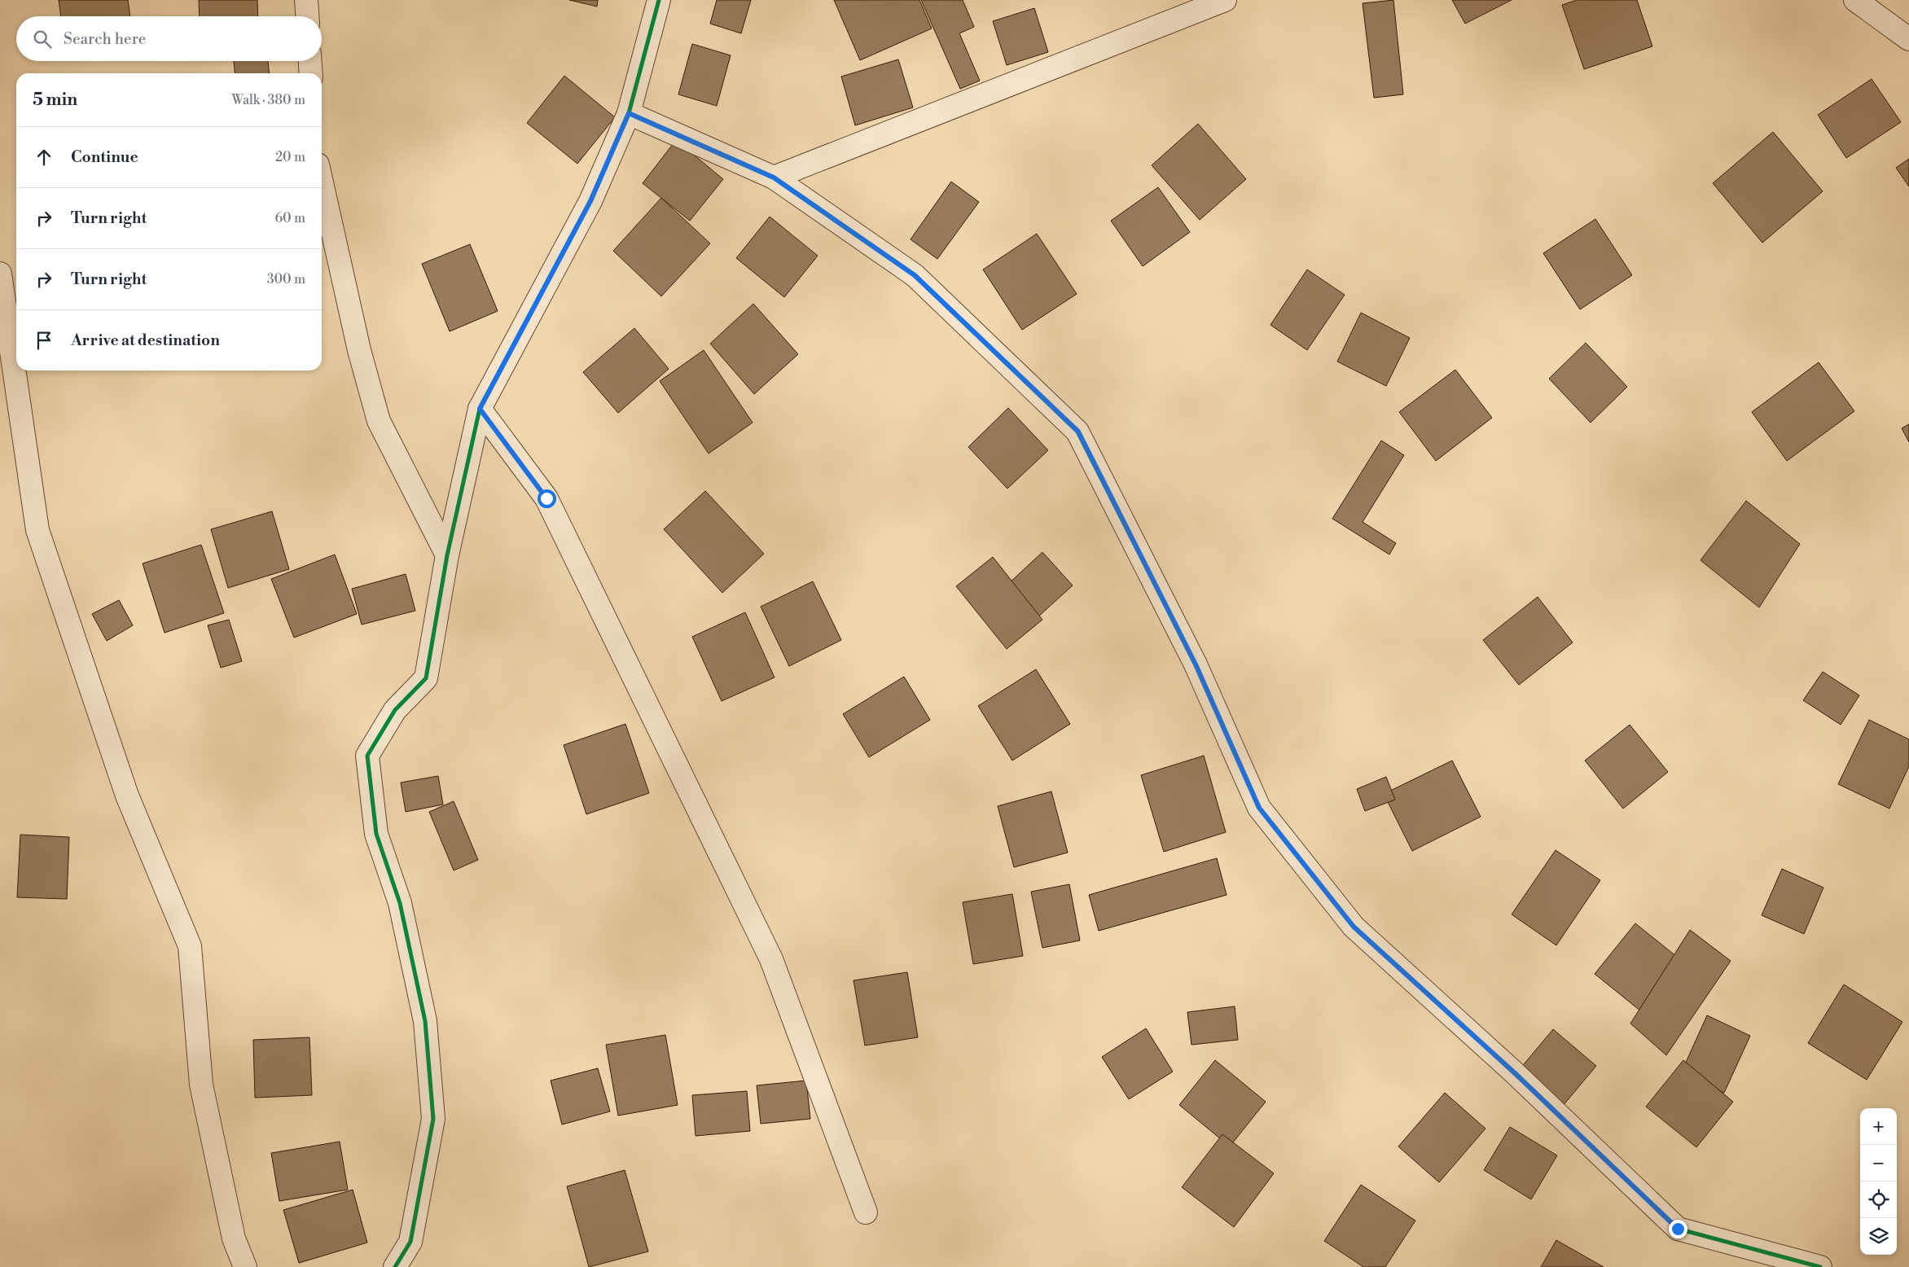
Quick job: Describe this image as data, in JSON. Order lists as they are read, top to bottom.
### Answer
{
  "page": {
    "search": "Search here",
    "heading": ["5 min", "Walk · 380 m"],
    "list": [
      ["Continue", "20 m"],
      ["Turn right", "60 m"],
      ["Turn right", "300 m"],
      "Arrive at destination"
    ],
    "map_buttons": ["+", "−"]
  }
}
